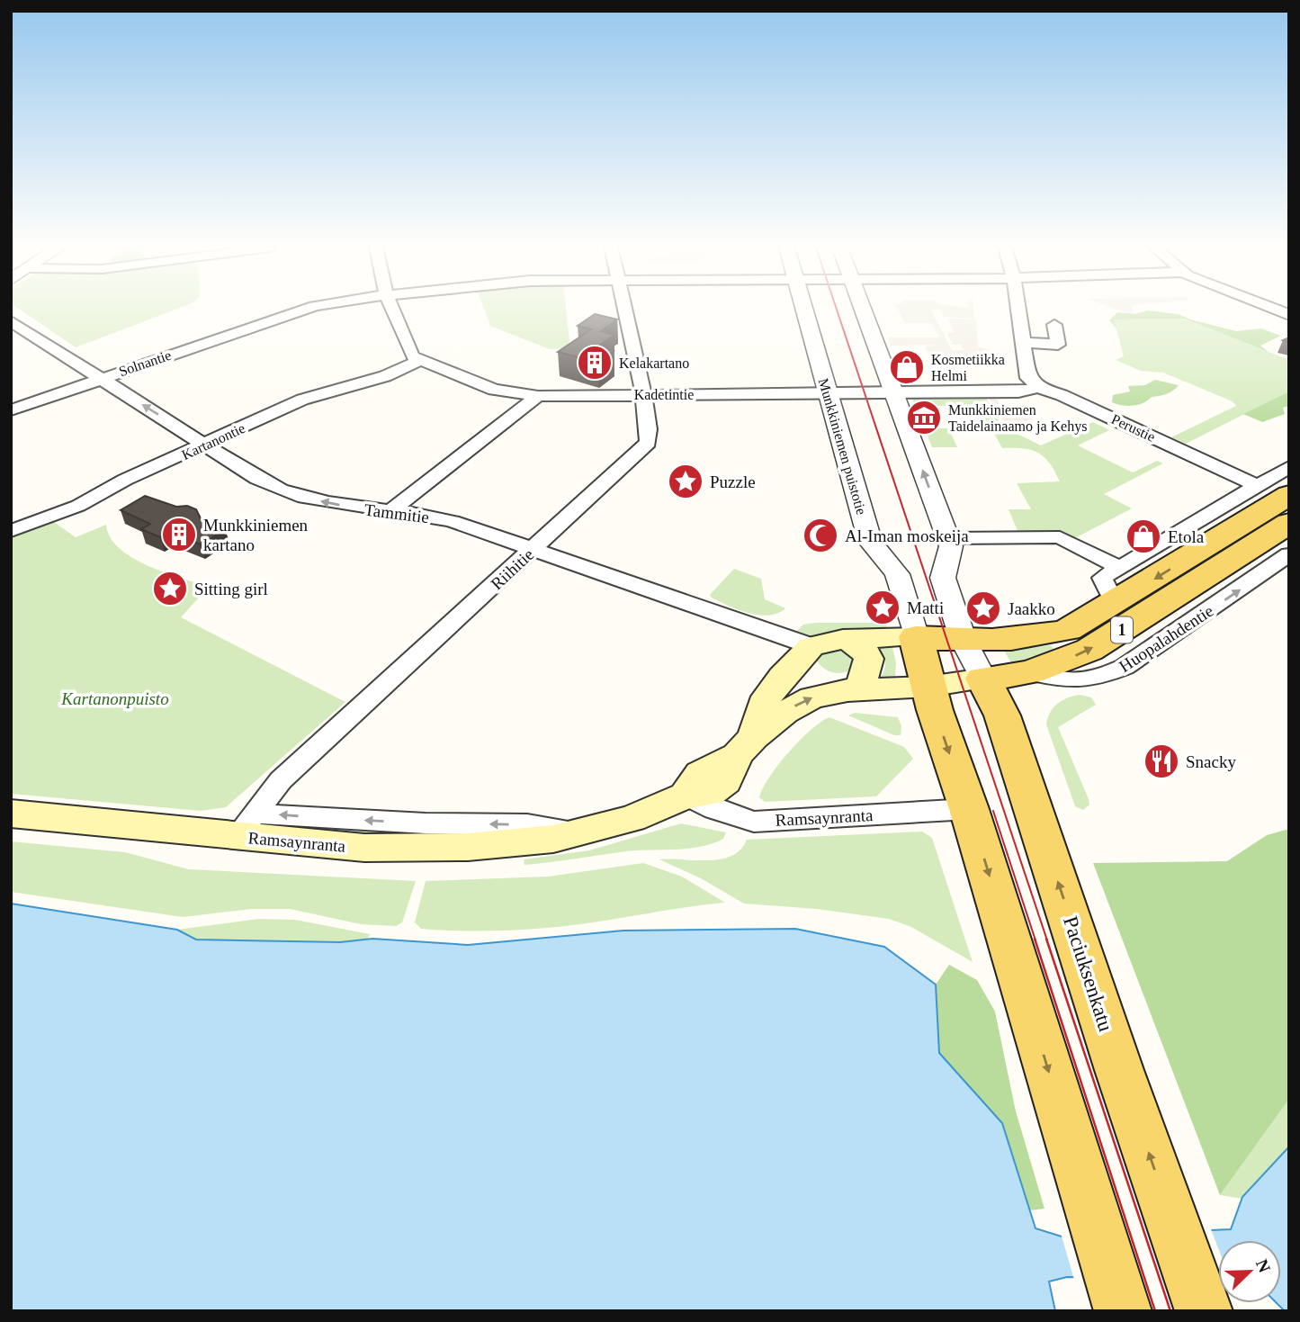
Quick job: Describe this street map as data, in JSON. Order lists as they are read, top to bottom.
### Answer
{
  "streets": {
    "main road": [
      "1",
      "Huopalahdentie",
      "Ramsaynranta",
      "Paciuksenkatu"
    ],
    "street": [
      "Solnantie",
      "Kadetintie",
      "Perustie",
      "Kartanontie",
      "Munkkiniemen puistotie",
      "Tammitie",
      "Riihitie"
    ]
  },
  "crossings": [
    ["Solnantie", "Tammitie"],
    ["Kadetintie", "Perustie"],
    ["Kadetintie", "Kartanontie"],
    ["Kadetintie", "Munkkiniemen puistotie"],
    ["Kadetintie", "Riihitie"],
    ["Kartanontie", "Tammitie"],
    ["Tammitie", "Riihitie"],
    ["Tammitie", "Ramsaynranta"],
    ["Riihitie", "Ramsaynranta"],
    ["1", "Huopalahdentie"],
    ["1", "Paciuksenkatu"],
    ["Huopalahdentie", "Ramsaynranta"],
    ["Huopalahdentie", "Paciuksenkatu"]
  ],
  "one_way": ["Tammitie", "Huopalahdentie", "Paciuksenkatu"],
  "parks": ["Kartanonpuisto"],
  "places": {
    "building": ["Kelakartano", "Munkkiniemen kartano"],
    "shop": ["Kosmetiikka Helmi", "Etola"],
    "museum": ["Munkkiniemen Taidelainaamo ja Kehys"],
    "place": [
      "Puzzle",
      "Sitting girl",
      "Matti",
      "Jaakko"
    ],
    "mosque": ["Al-Iman moskeija"],
    "restaurant": ["Snacky"]
  },
  "north": "top right"
}
